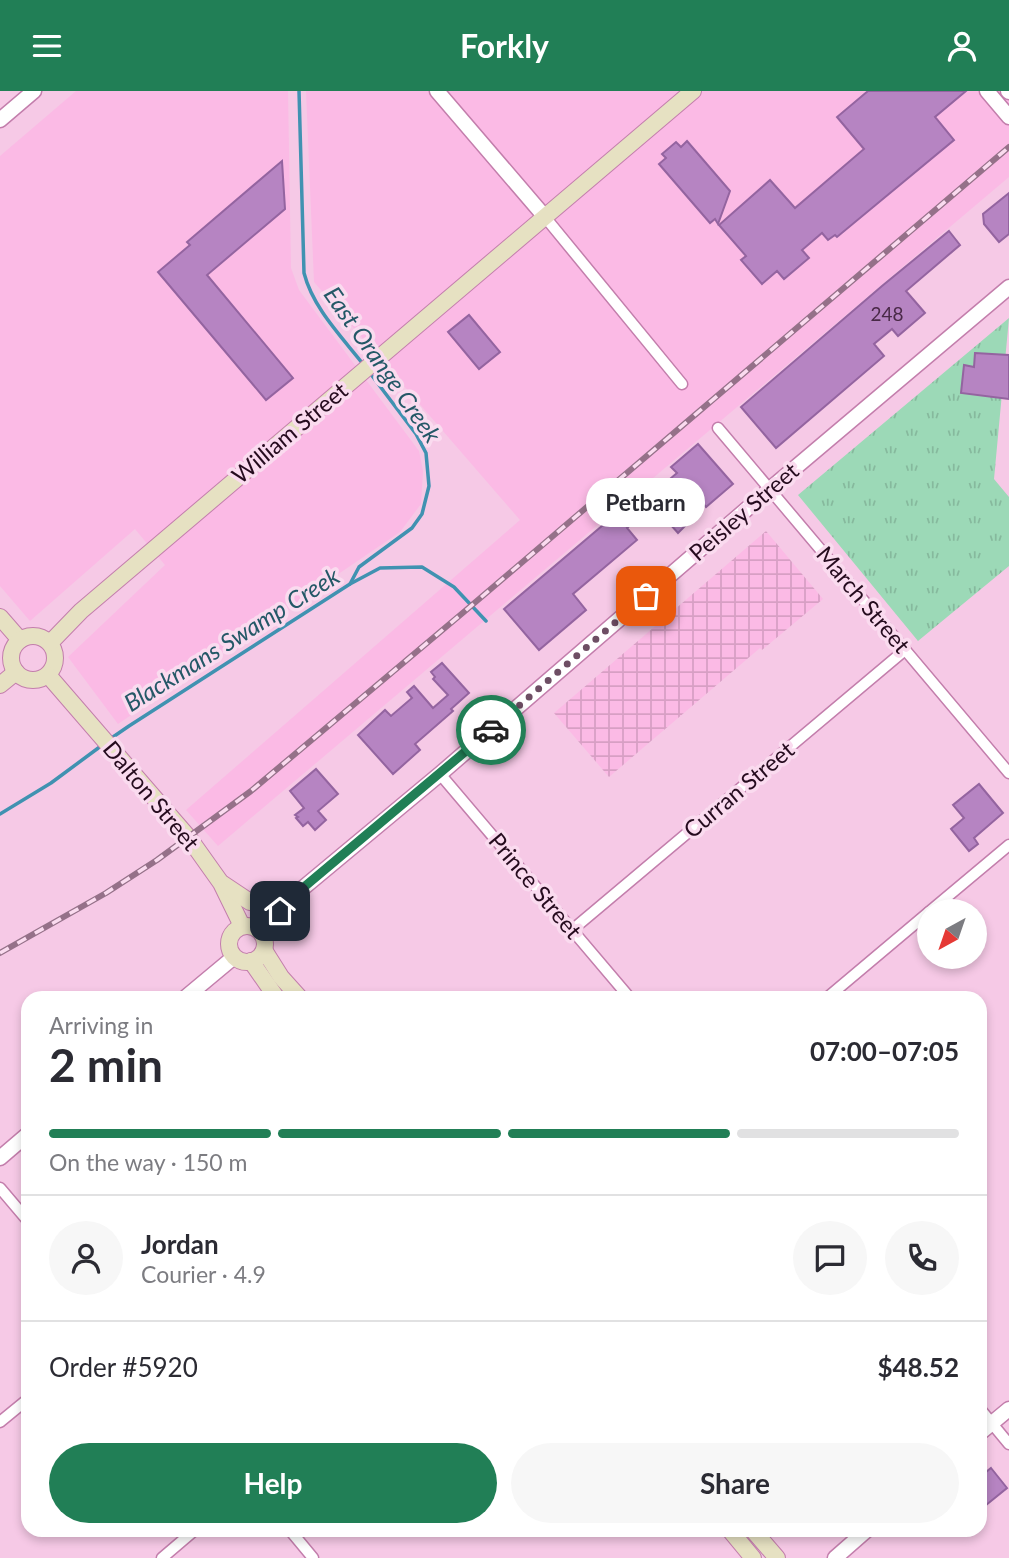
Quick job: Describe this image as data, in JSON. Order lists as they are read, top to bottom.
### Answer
{
  "streets": {
    "main road": ["William Street", "Dalton Street"],
    "street": [
      "Peisley Street",
      "March Street",
      "Curran Street",
      "Prince Street"
    ]
  },
  "crossings": [
    ["William Street", "Dalton Street"],
    ["Peisley Street", "March Street"],
    ["Peisley Street", "Dalton Street"],
    ["Peisley Street", "Prince Street"],
    ["March Street", "Curran Street"],
    ["Curran Street", "Prince Street"]
  ],
  "water": ["East Orange Creek", "Blackmans Swamp Creek"],
  "places": ["Petbarn"],
  "house_numbers": ["248"],
  "north": "bottom left",
  "page": {
    "header": "Forkly",
    "bubble": "Petbarn",
    "heading": ["2 min", "Arriving in", "07:00–07:05"],
    "panel": [
      "Jordan",
      "Courier · 4.9",
      "Order #5920",
      "$48.52"
    ],
    "bar": "On the way · 150 m",
    "buttons": ["Help", "Share"]
  }
}
